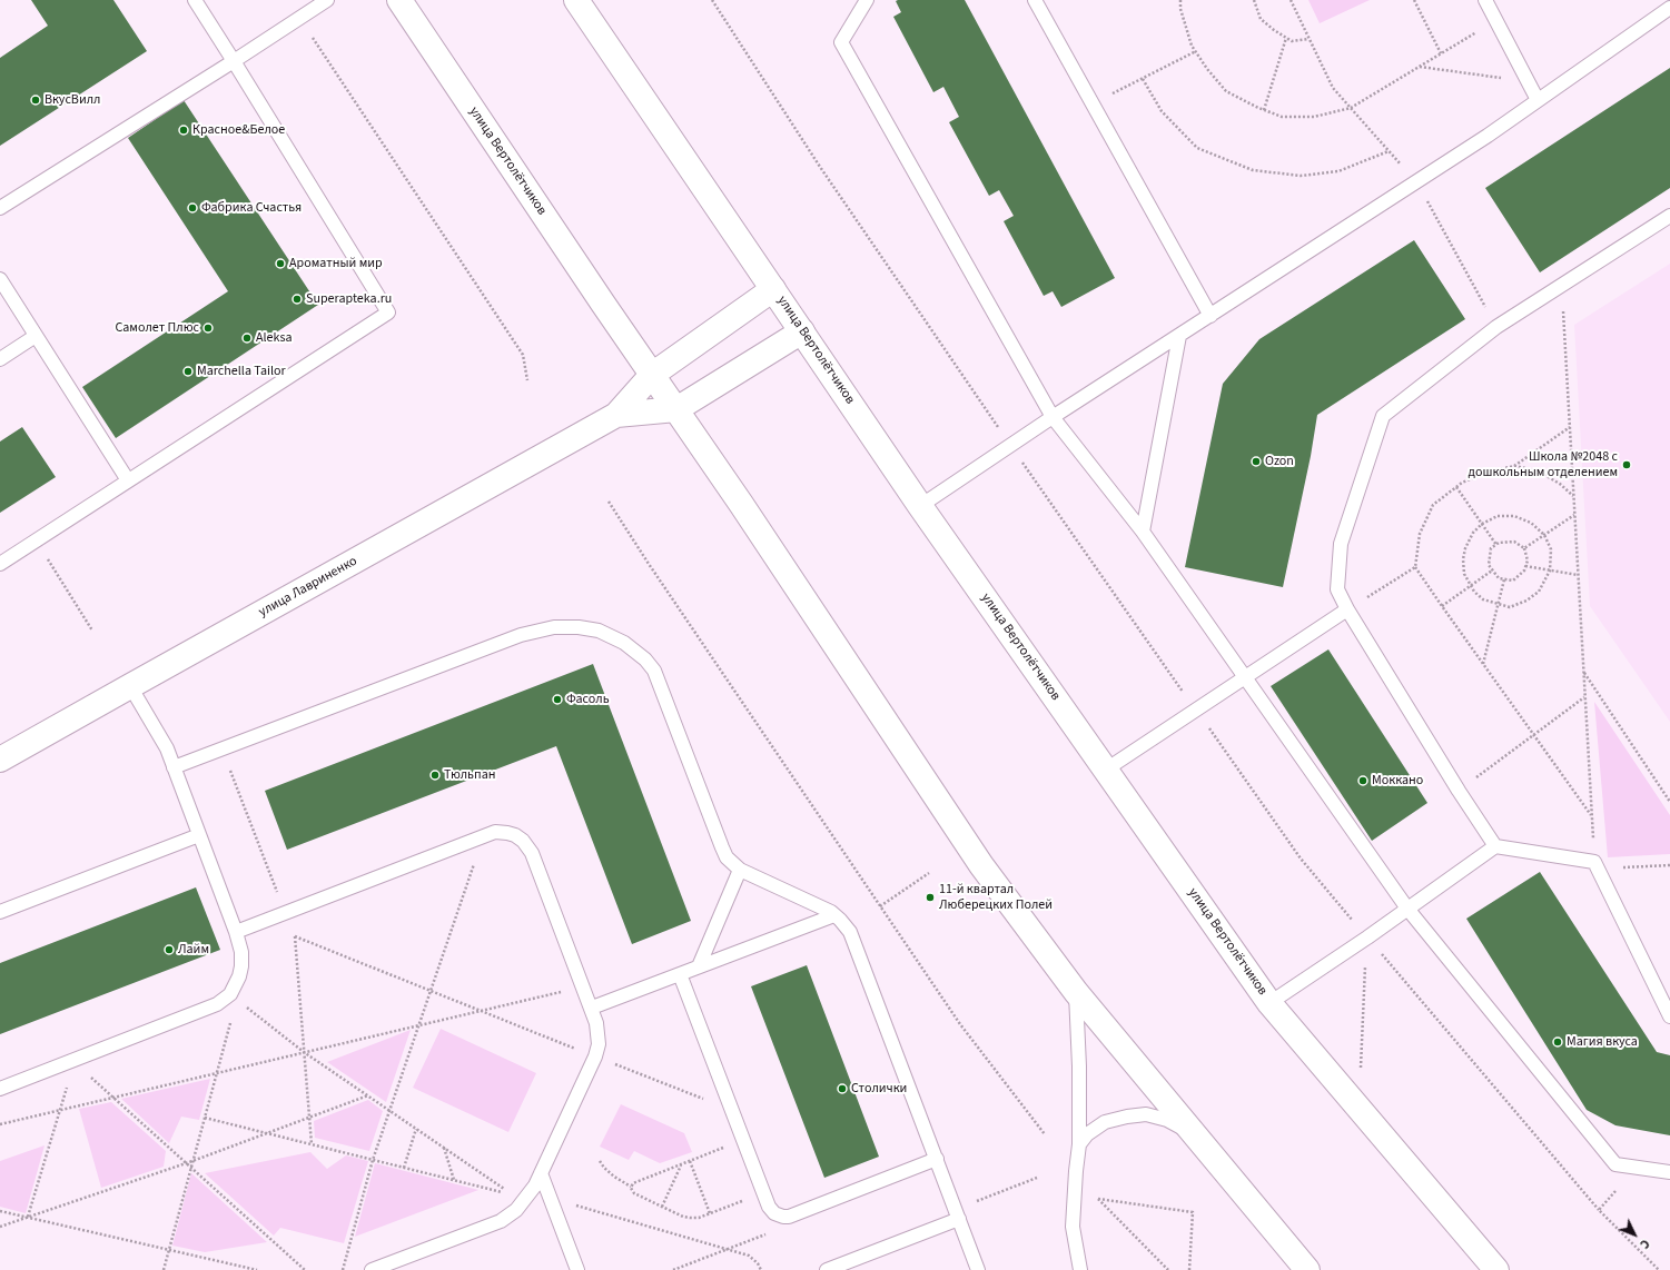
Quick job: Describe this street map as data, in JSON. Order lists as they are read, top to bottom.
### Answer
{
  "streets": {
    "main road": ["улица Вертолётчиков", "улица Лавриненко"]
  },
  "crossings": [
    ["улица Вертолётчиков", "улица Лавриненко"]
  ],
  "places": [
    "ВкусВилл",
    "Красное&Белое",
    "Фабрика Счастья",
    "Ароматный мир",
    "Superapteka.ru",
    "Самолет Плюс",
    "Aleksa",
    "Marchella Tailor",
    "Ozon",
    "Школа №2048 с дошкольным отделением",
    "Фасоль",
    "Тюльпан",
    "Моккано",
    "11-й квартал Люберецких Полей",
    "Лайм",
    "Магия вкуса",
    "Столички"
  ],
  "north": "bottom right"
}
